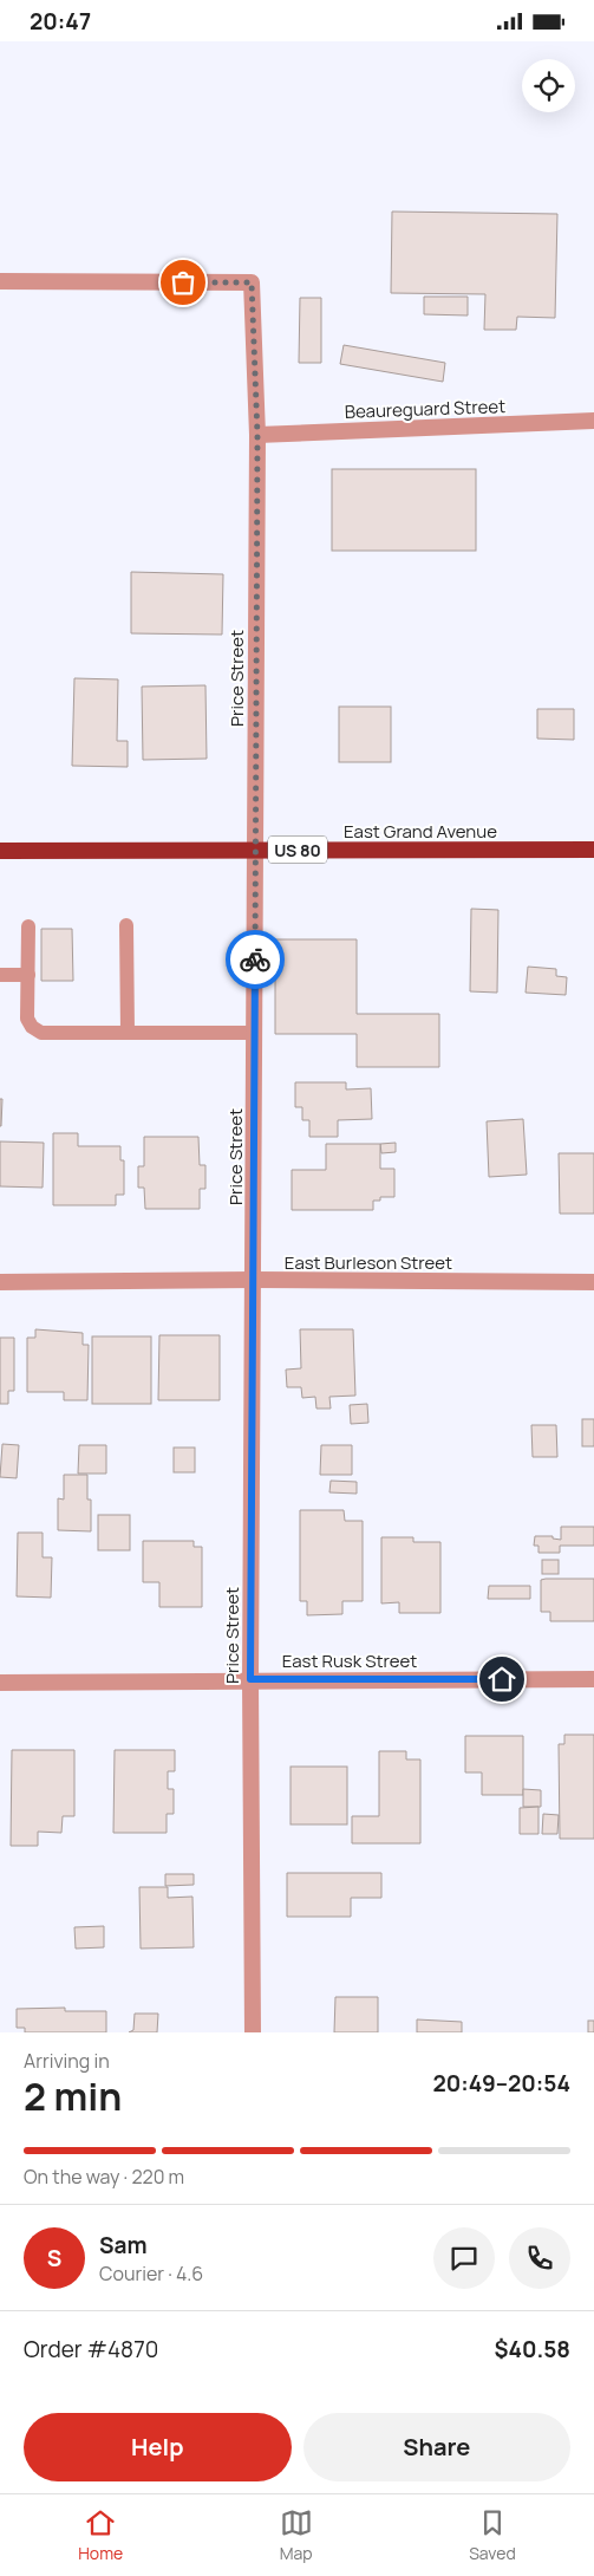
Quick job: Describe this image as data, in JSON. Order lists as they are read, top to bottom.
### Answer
{
  "streets": {
    "highway": ["East Grand Avenue", "US 80"],
    "street": [
      "Beaureguard Street",
      "Price Street",
      "East Burleson Street",
      "East Rusk Street"
    ]
  },
  "crossings": [
    ["Beaureguard Street", "Price Street"],
    ["Price Street", "East Grand Avenue"],
    ["Price Street", "East Burleson Street"],
    ["Price Street", "East Rusk Street"]
  ],
  "page": {
    "status": "20:47",
    "heading": ["2 min", "Arriving in", "20:49–20:54"],
    "panel": [
      "Sam",
      "Courier · 4.6",
      "Order #4870",
      "$40.58"
    ],
    "bar": "On the way · 220 m",
    "round": "S",
    "buttons": ["Help", "Share"],
    "tabs": ["Home", "Map", "Saved"]
  }
}
